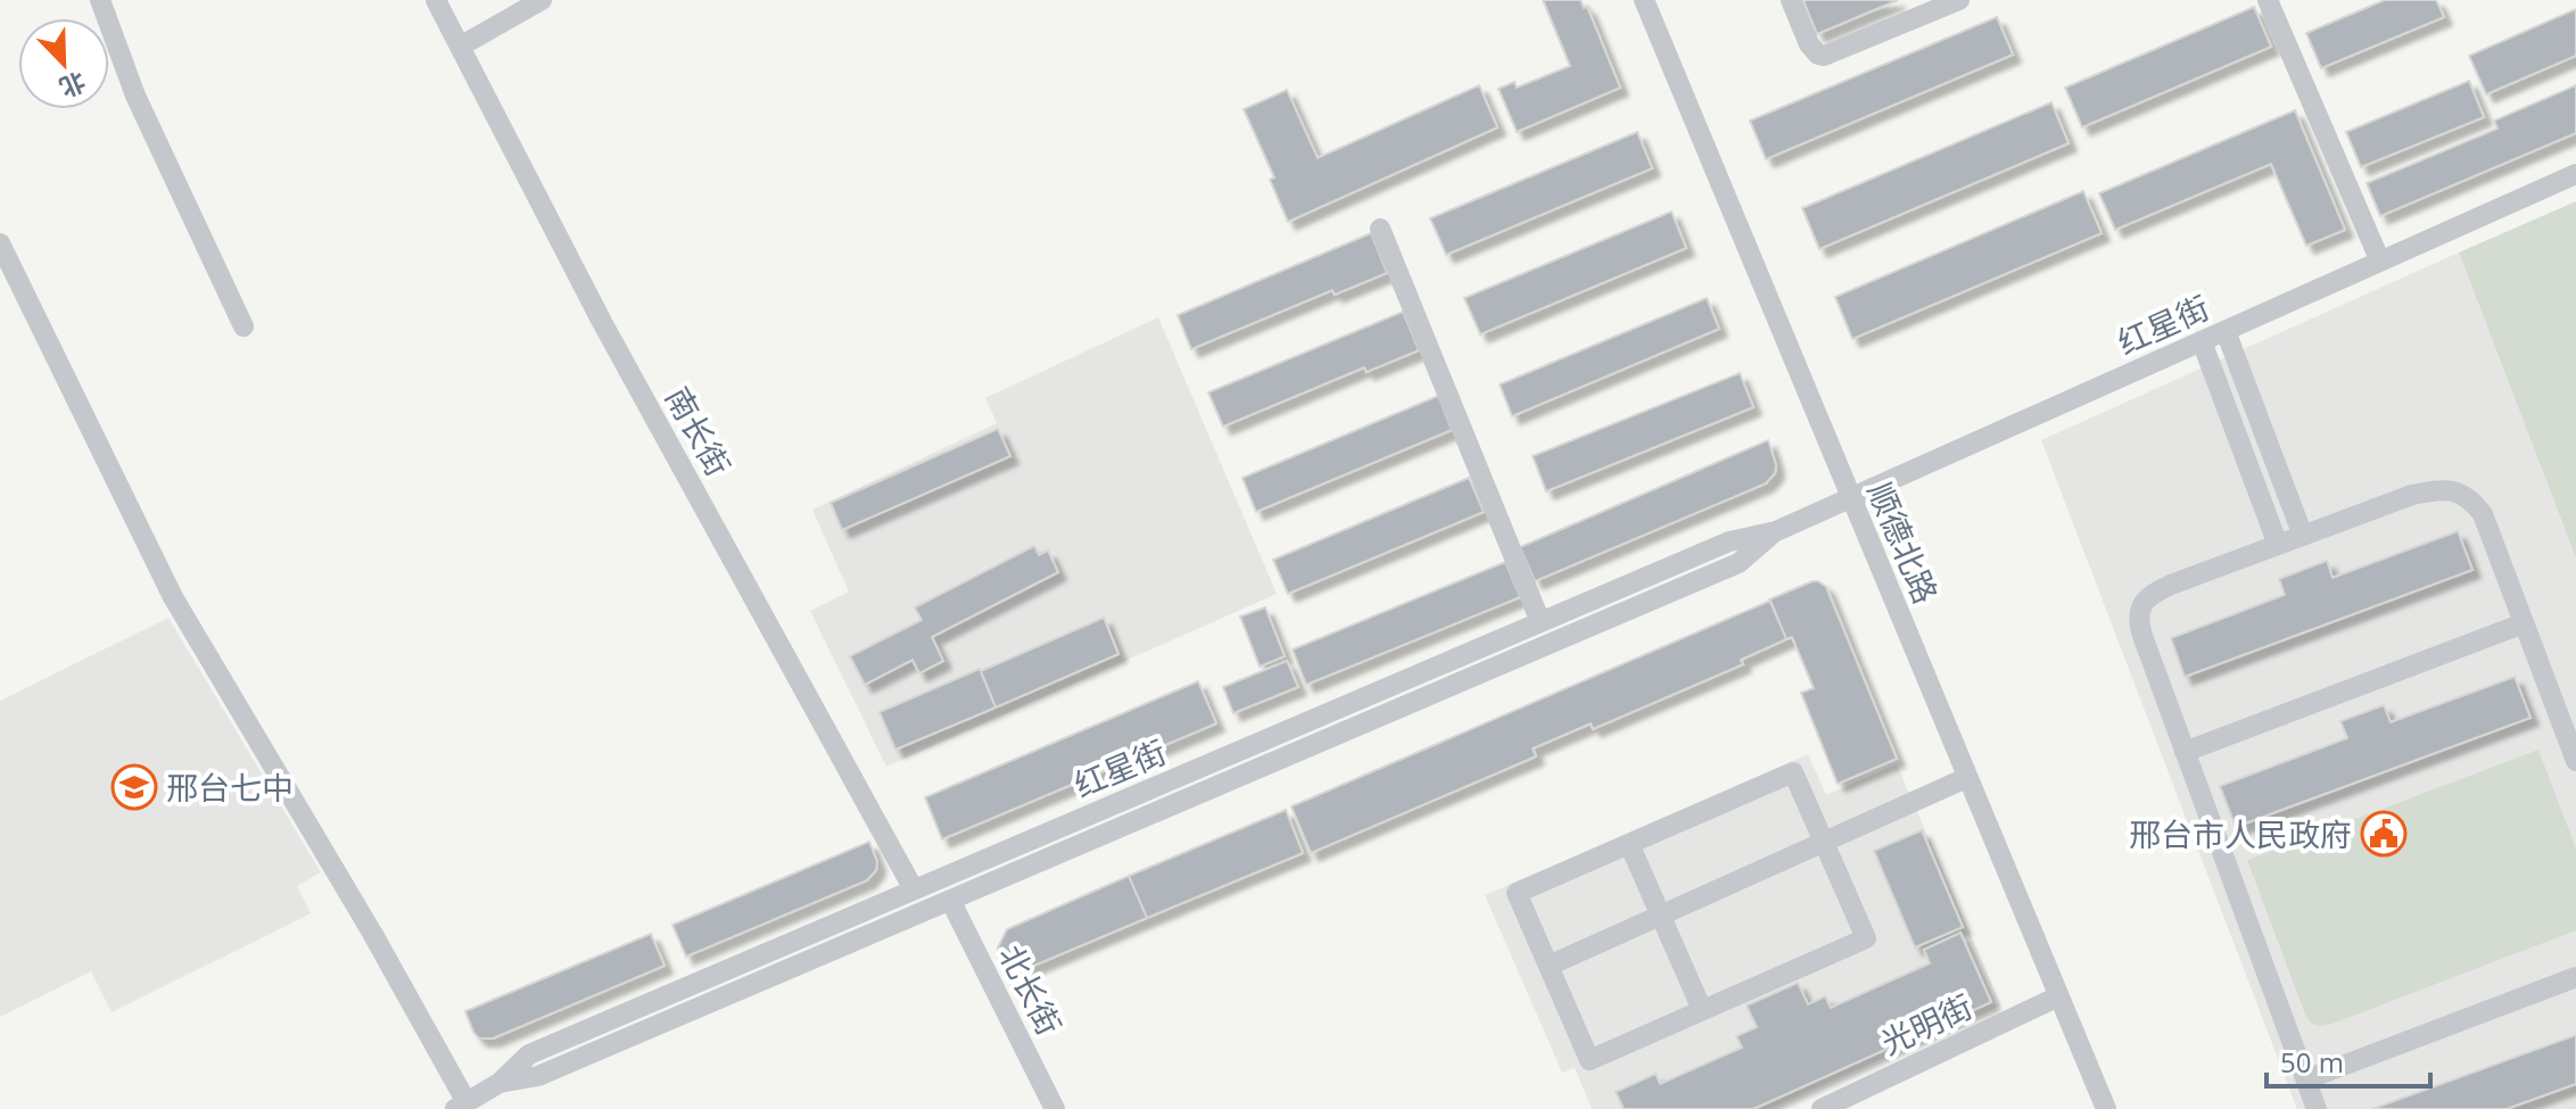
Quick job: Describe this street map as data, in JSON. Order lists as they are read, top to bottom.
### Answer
{
  "streets": {
    "street": [
      "红星街",
      "南长街",
      "顺德北路",
      "北长街",
      "光明街"
    ]
  },
  "crossings": [
    ["红星街", "南长街"],
    ["红星街", "顺德北路"],
    ["红星街", "北长街"],
    ["顺德北路", "光明街"]
  ],
  "places": {
    "school or university": ["邢台七中"],
    "public building": ["邢台市人民政府"]
  },
  "scale_bar": "50 m",
  "north": "bottom right"
}
